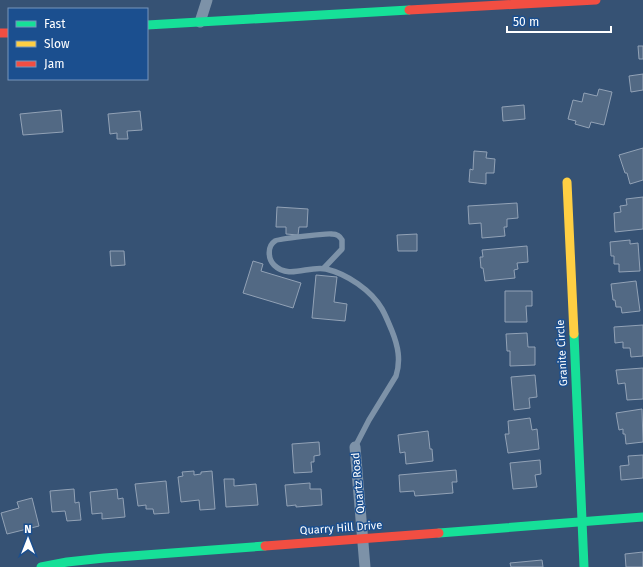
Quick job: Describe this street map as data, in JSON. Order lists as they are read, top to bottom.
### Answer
{
  "streets": {
    "street": ["Granite Circle", "Quartz Road", "Quarry Hill Drive"]
  },
  "crossings": [
    ["Granite Circle", "Quarry Hill Drive"],
    ["Quartz Road", "Quarry Hill Drive"]
  ],
  "legend": ["Fast", "Slow", "Jam"],
  "scale_bar": "50 m",
  "north": "top"
}
